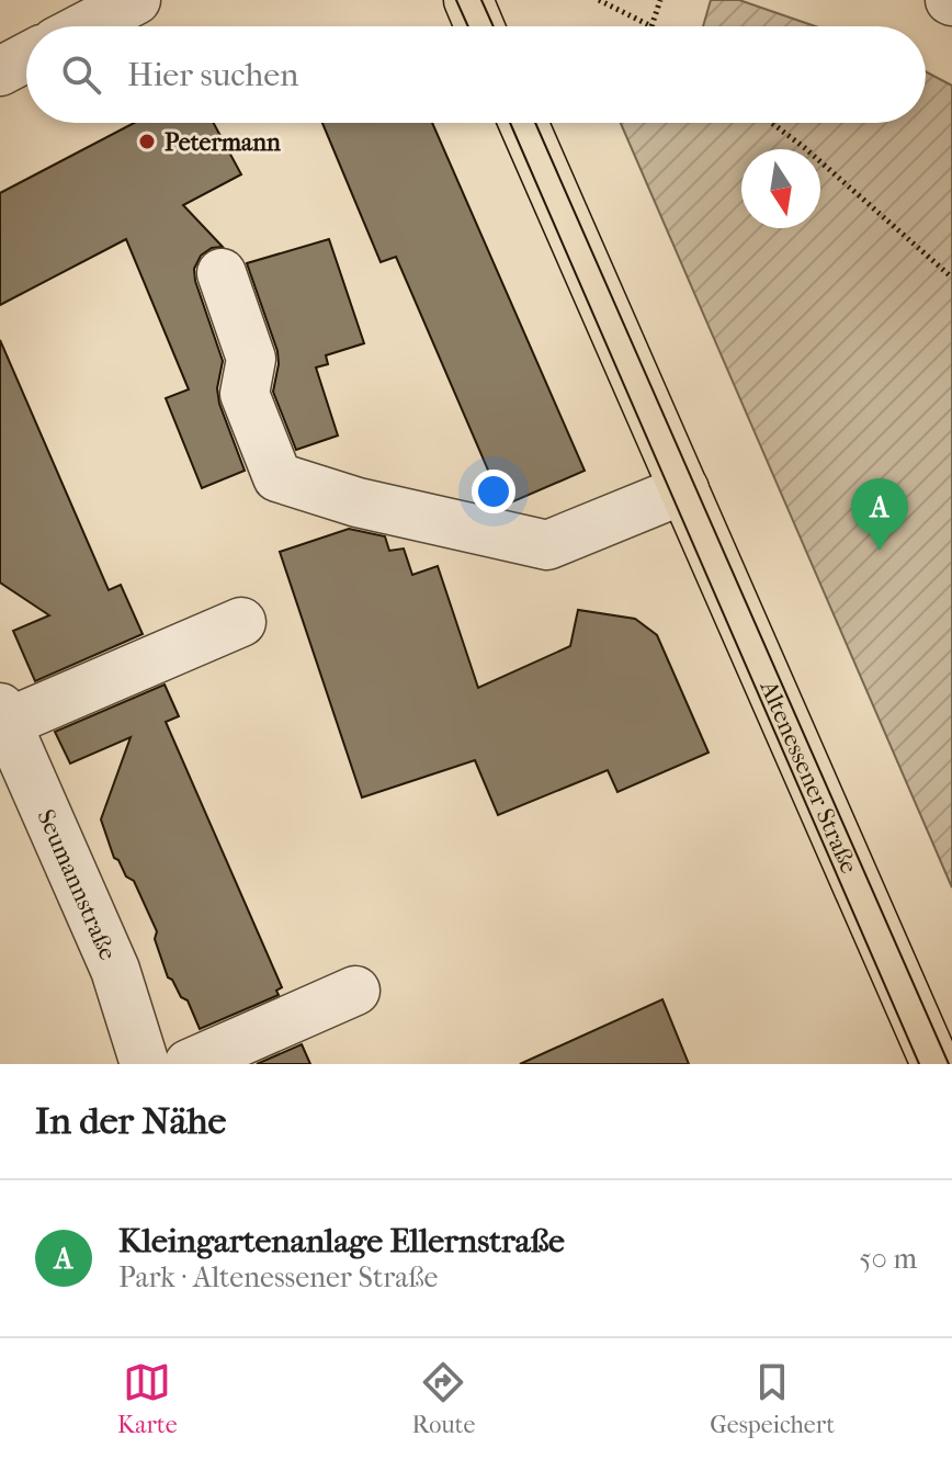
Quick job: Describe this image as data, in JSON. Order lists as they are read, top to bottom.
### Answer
{
  "streets": {
    "main road": ["Altenessener Straße"],
    "street": ["Seumannstraße"]
  },
  "places": ["Petermann"],
  "north": "bottom",
  "page": {
    "search": "Hier suchen",
    "pins": "A",
    "heading": "In der Nähe",
    "list": [
      {
        "mark": "A",
        "name": "Kleingartenanlage Ellernstraße",
        "note": "Park · Altenessener Straße",
        "value": "50 m"
      }
    ],
    "nav": ["Karte", "Route", "Gespeichert"]
  }
}
